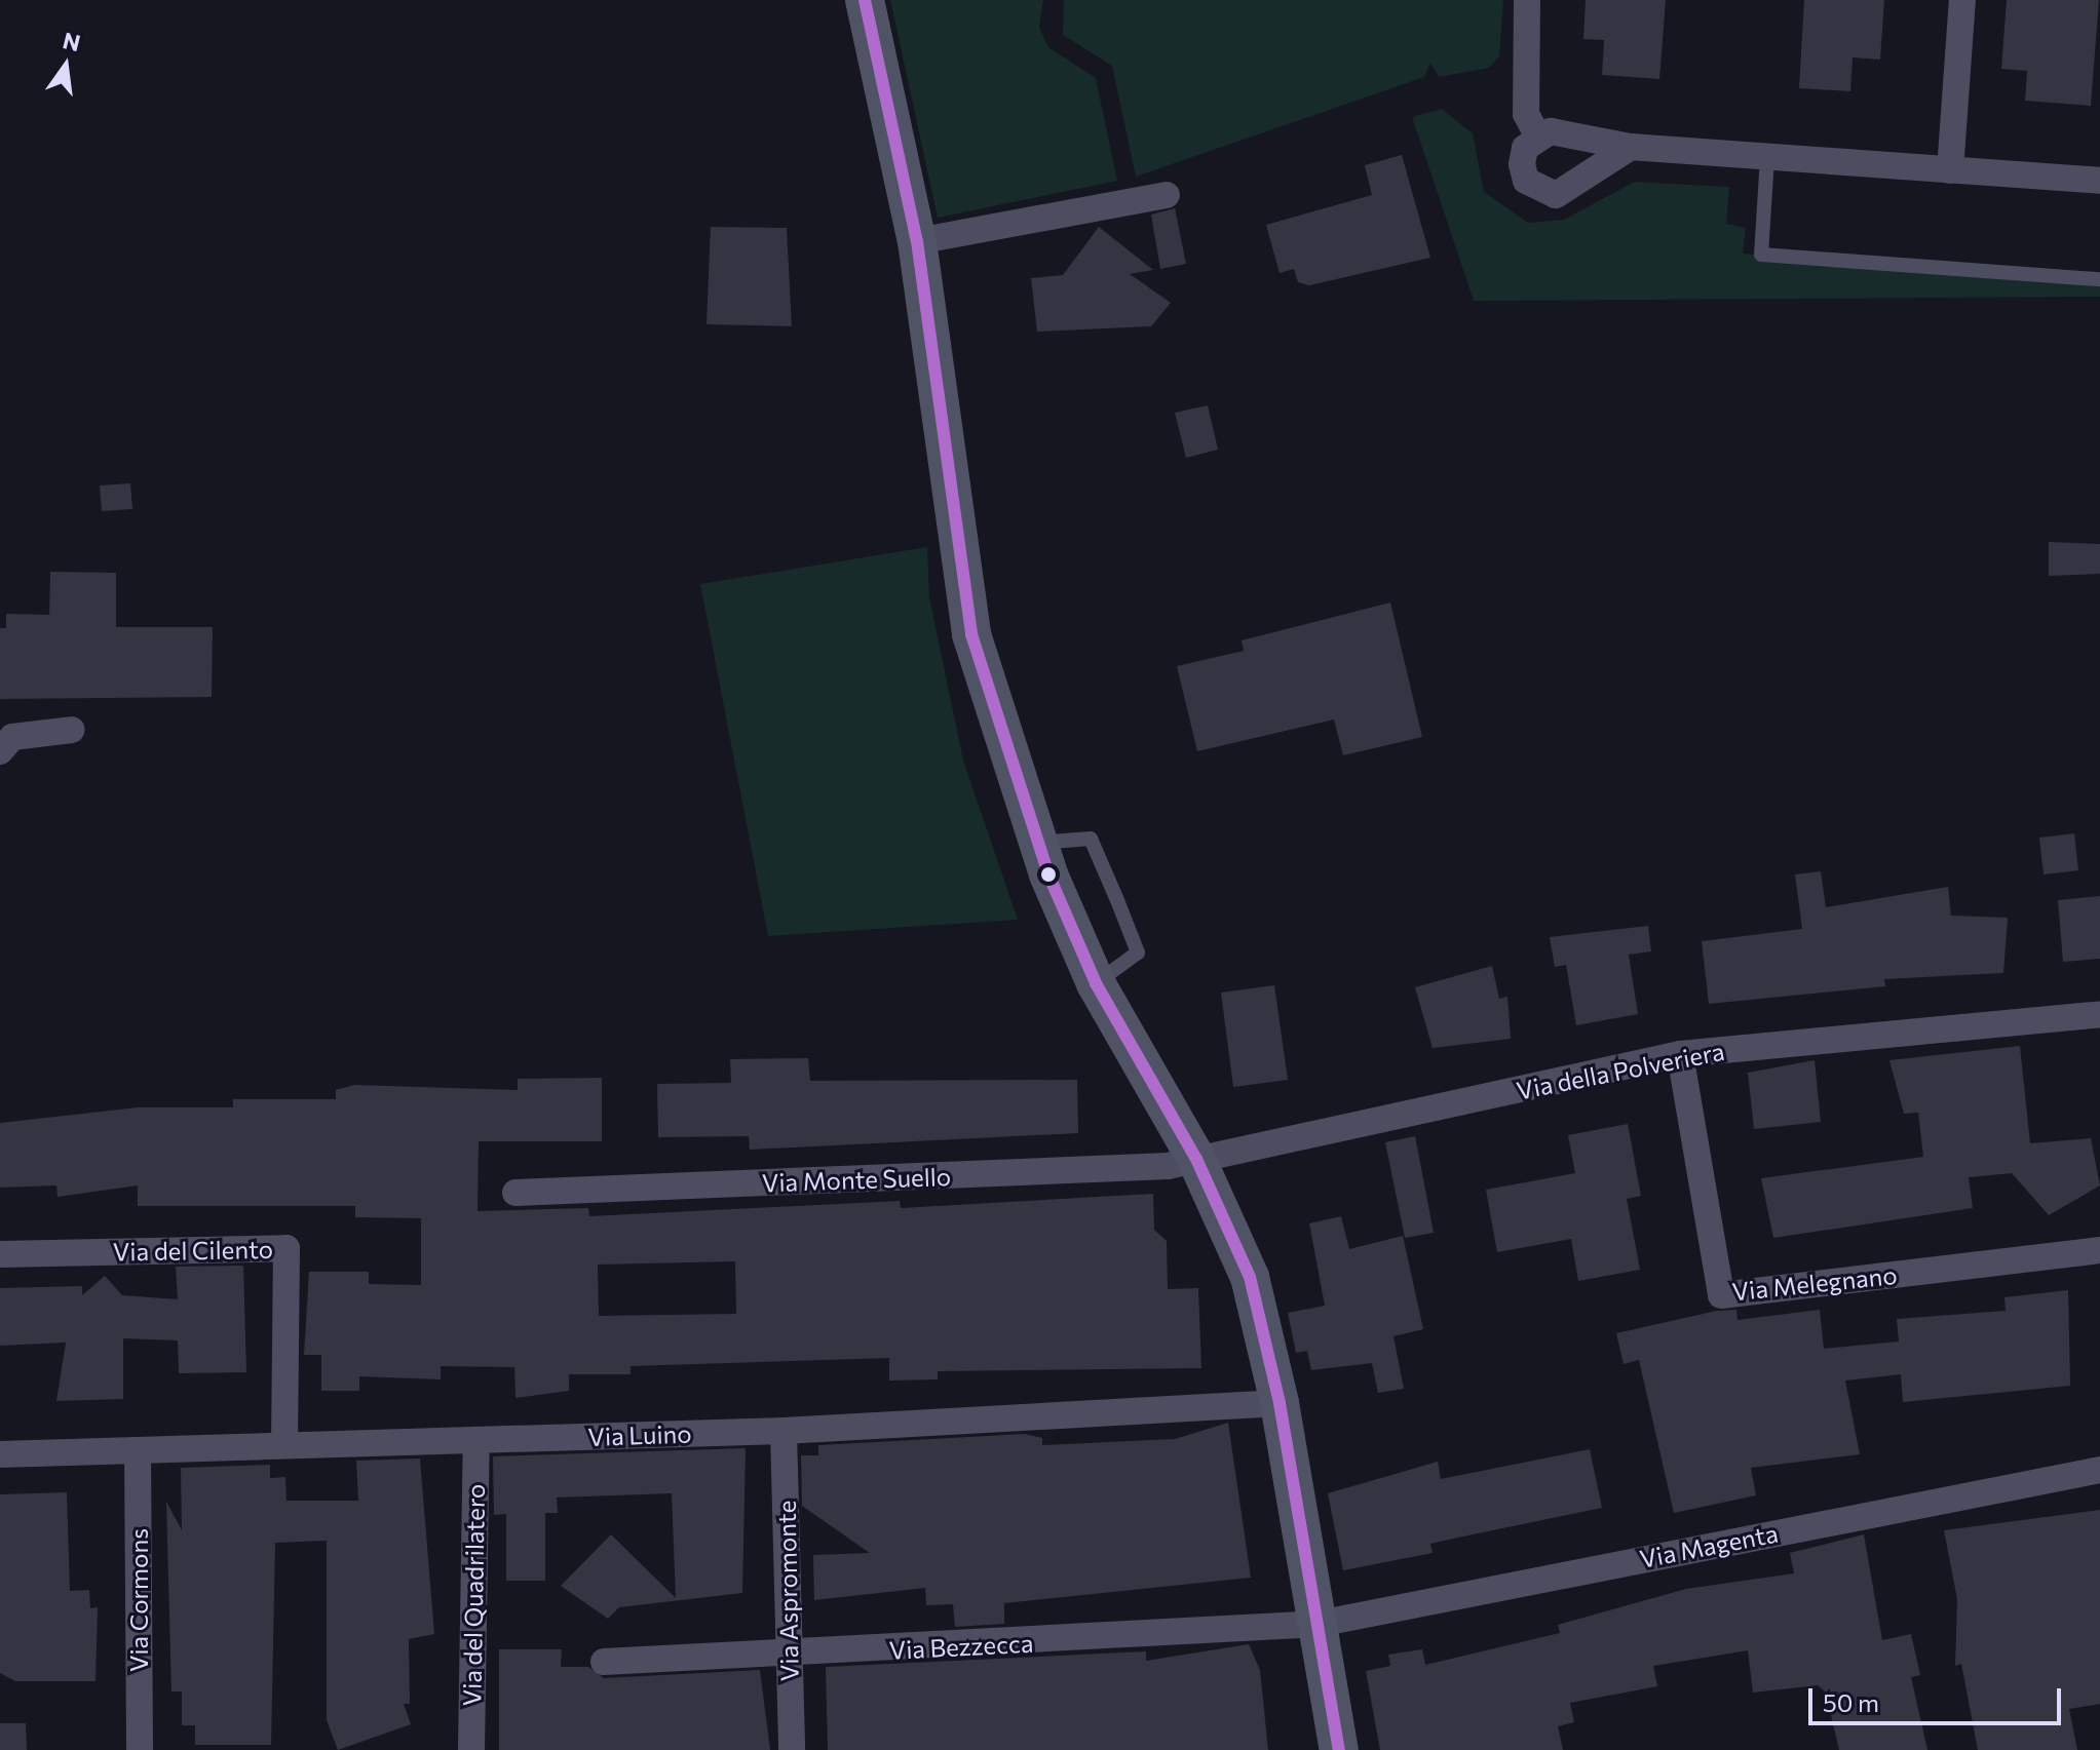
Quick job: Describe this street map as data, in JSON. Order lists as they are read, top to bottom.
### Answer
{
  "streets": {
    "street": [
      "Via della Polveriera",
      "Via Monte Suello",
      "Via del Cilento",
      "Via Melegnano",
      "Via Luino",
      "Via Magenta",
      "Via Aspromonte",
      "Via del Quadrilatero",
      "Via Cormons",
      "Via Bezzecca"
    ]
  },
  "crossings": [
    ["Via della Polveriera", "Via Monte Suello"],
    ["Via della Polveriera", "Via Melegnano"],
    ["Via del Cilento", "Via Luino"],
    ["Via Luino", "Via Aspromonte"],
    ["Via Luino", "Via del Quadrilatero"],
    ["Via Luino", "Via Cormons"],
    ["Via Magenta", "Via Bezzecca"],
    ["Via Aspromonte", "Via Bezzecca"]
  ],
  "scale_bar": "50 m",
  "north": "top"
}
